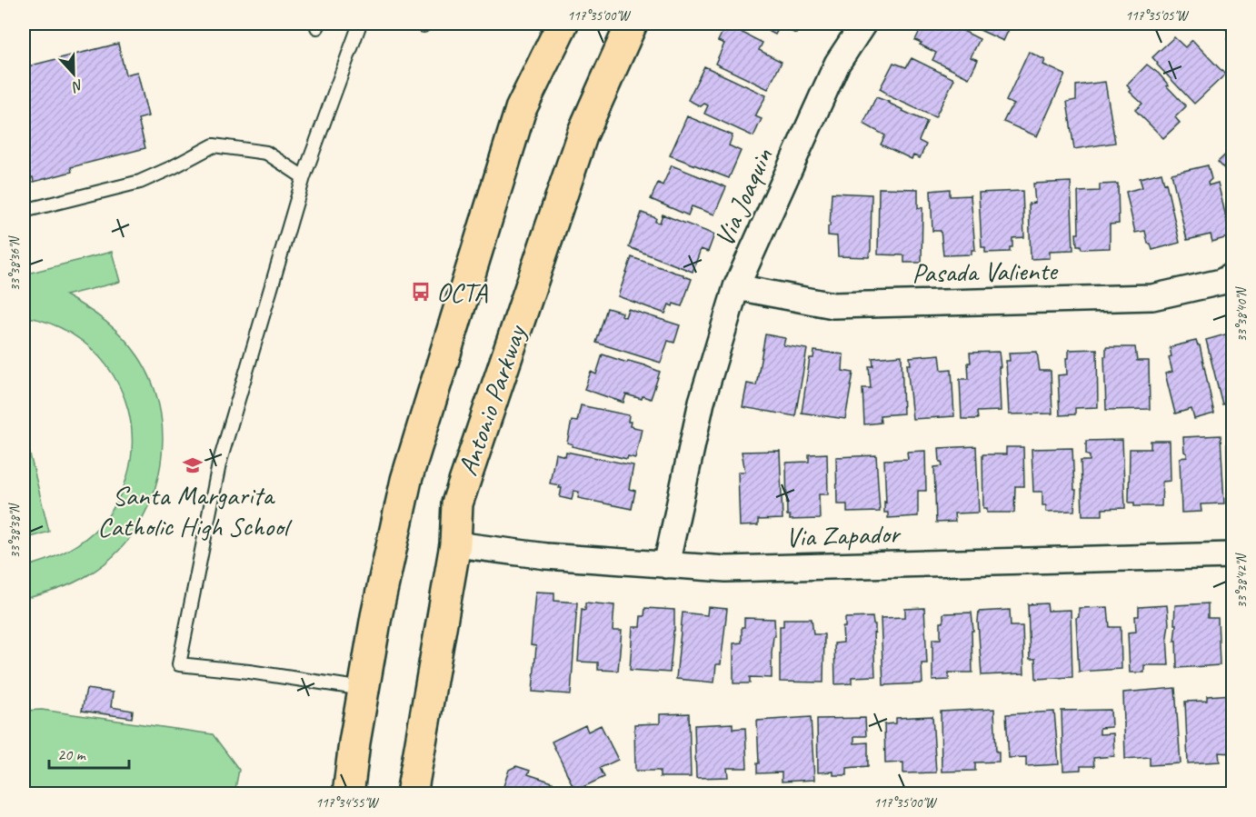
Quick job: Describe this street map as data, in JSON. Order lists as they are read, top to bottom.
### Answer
{
  "streets": {
    "main road": ["Antonio Parkway"],
    "street": ["Via Joaquin", "Pasada Valiente", "Via Zapador"]
  },
  "crossings": [
    ["Via Joaquin", "Pasada Valiente"],
    ["Via Joaquin", "Via Zapador"],
    ["Antonio Parkway", "Via Zapador"]
  ],
  "places": {
    "bus stop": ["OCTA"],
    "school or university": ["Santa Margarita Catholic High School"]
  },
  "scale_bar": "20 m",
  "north": "bottom",
  "coordinates": [
    "117°35'00\"W",
    "117°35'05\"W",
    "33°38'36\"N",
    "33°38'40\"N",
    "33°38'38\"N",
    "33°38'42\"N",
    "117°34'55\"W"
  ]
}
